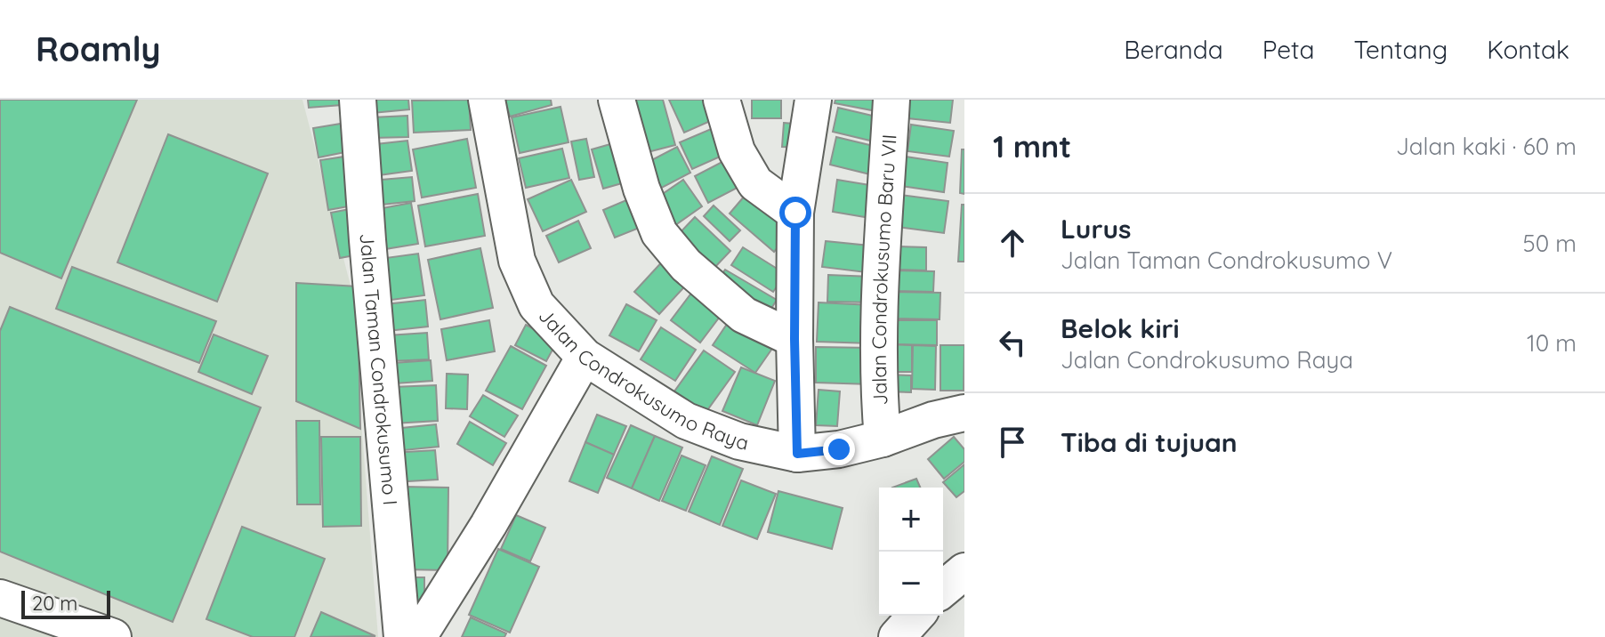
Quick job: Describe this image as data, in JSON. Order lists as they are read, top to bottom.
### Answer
{
  "streets": {
    "street": ["Jalan Condrokusumo Baru VII", "Jalan Taman Condrokusumo I", "Jalan Condrokusumo Raya"]
  },
  "crossings": [
    ["Jalan Condrokusumo Baru VII", "Jalan Condrokusumo Raya"]
  ],
  "scale_bar": "20 m",
  "page": {
    "header": "Roamly",
    "nav": [
      "Beranda",
      "Peta",
      "Tentang",
      "Kontak"
    ],
    "heading": ["1 mnt", "Jalan kaki · 60 m"],
    "list": [
      ["Lurus", "Jalan Taman Condrokusumo V", "50 m"],
      ["Belok kiri", "Jalan Condrokusumo Raya", "10 m"],
      "Tiba di tujuan"
    ],
    "map_buttons": ["+", "−"],
    "scale": "20 m"
  }
}
